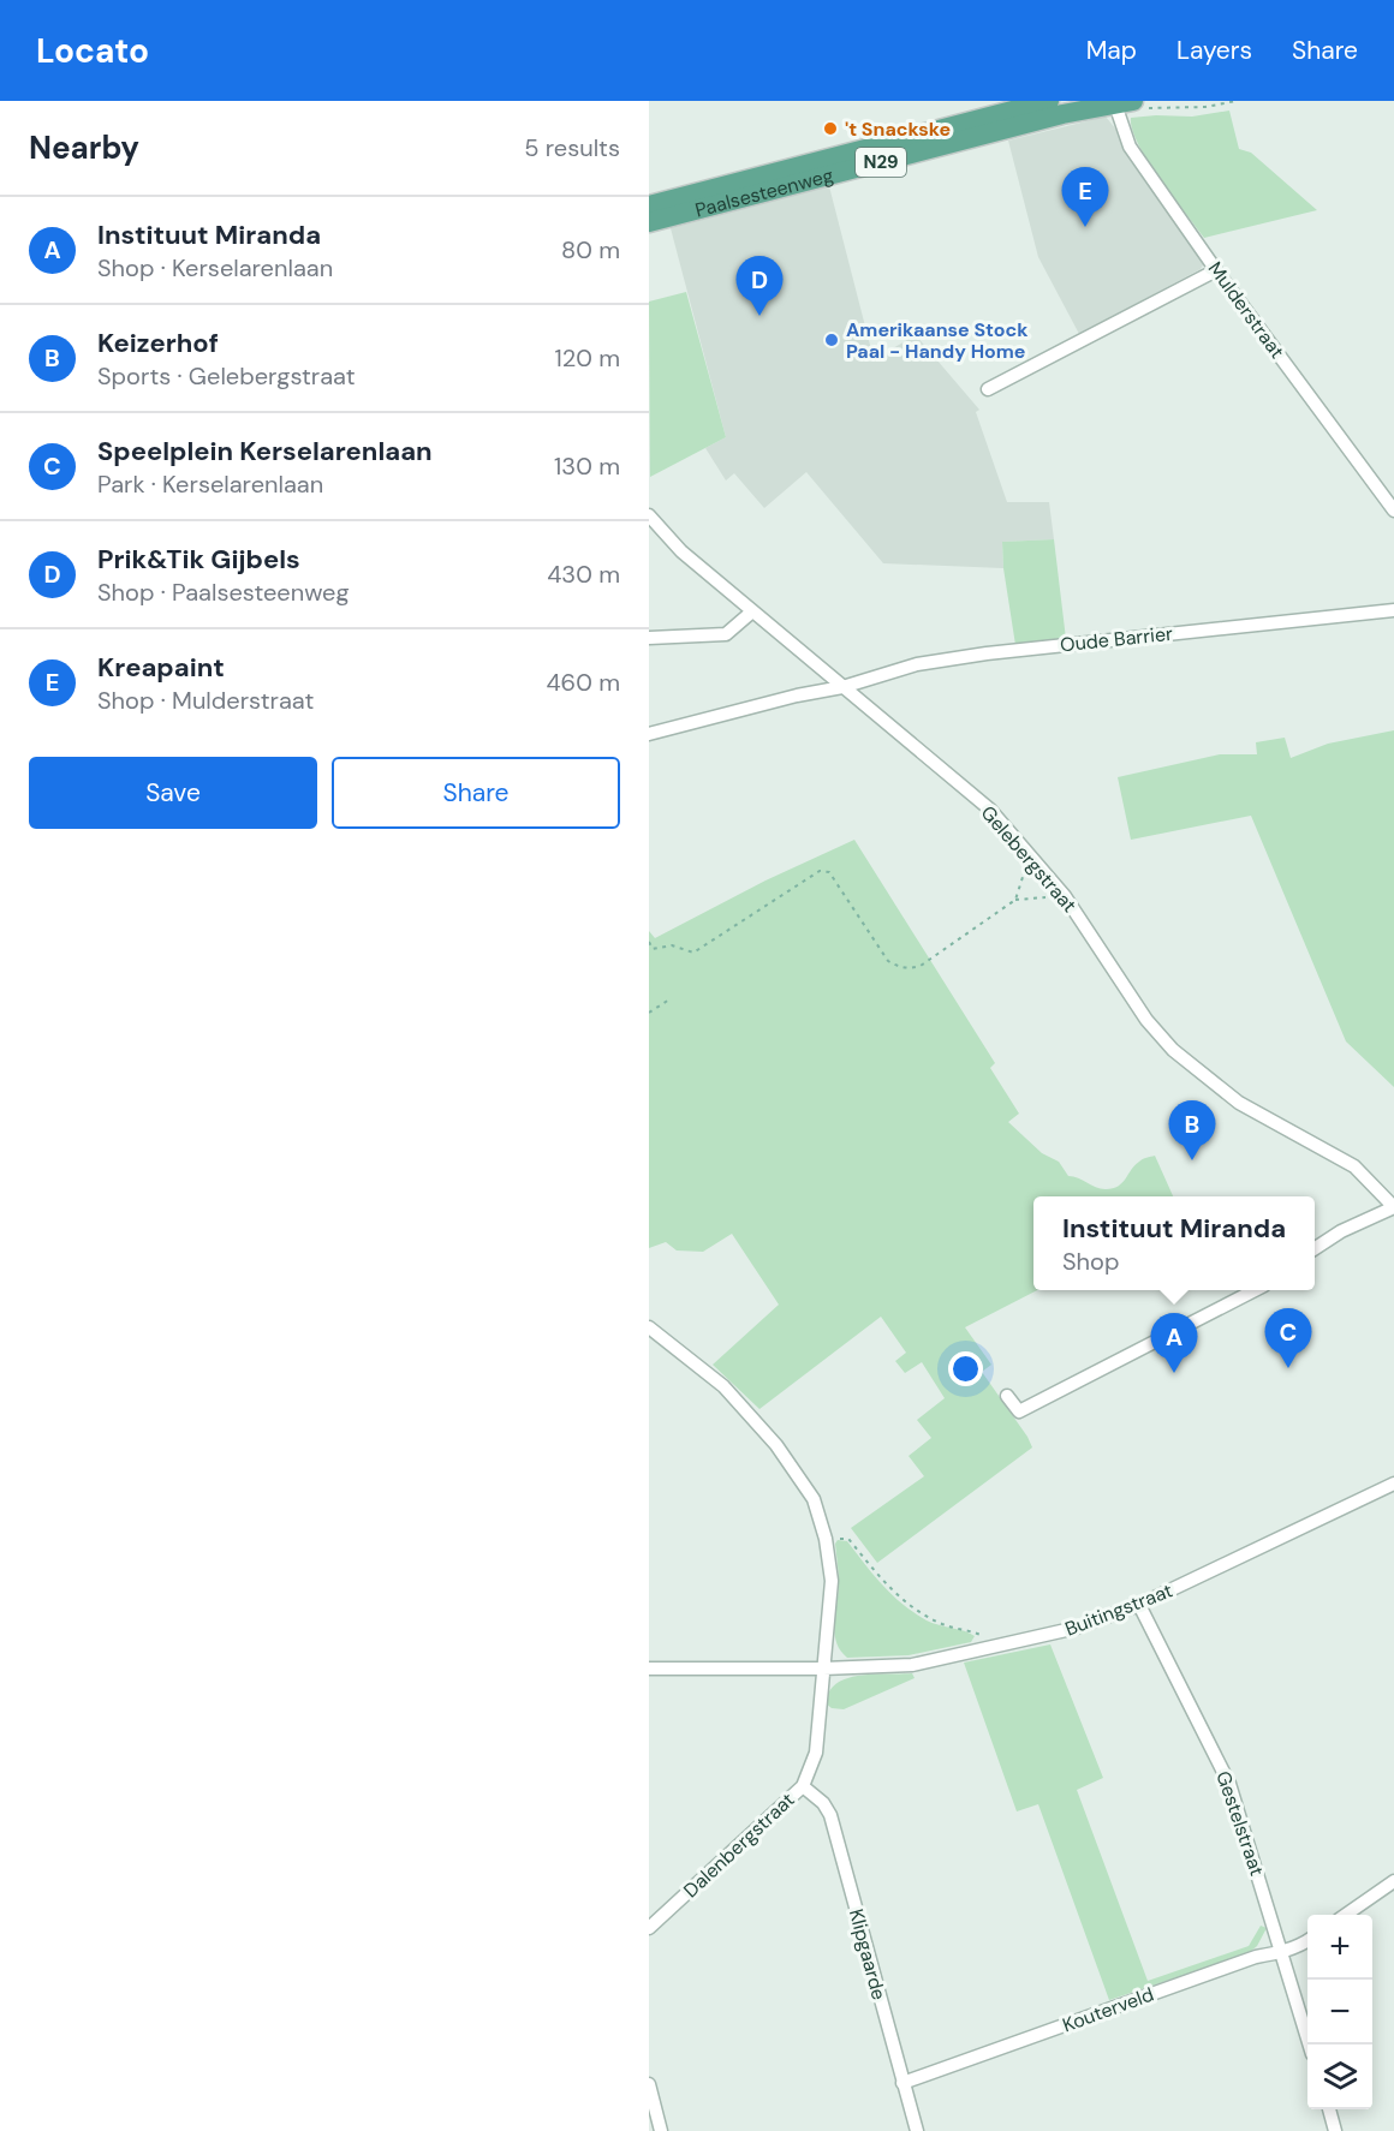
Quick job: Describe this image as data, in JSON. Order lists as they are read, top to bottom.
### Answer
{
  "streets": {
    "main road": ["N29", "Paalsesteenweg"],
    "street": [
      "Mulderstraat",
      "Oude Barrier",
      "Gelebergstraat",
      "Buitingstraat",
      "Gestelstraat",
      "Dalenbergstraat",
      "Klipgaarde",
      "Kouterveld"
    ]
  },
  "crossings": [
    ["Paalsesteenweg", "Mulderstraat"],
    ["Oude Barrier", "Gelebergstraat"],
    ["Buitingstraat", "Gestelstraat"],
    ["Buitingstraat", "Dalenbergstraat"],
    ["Gestelstraat", "Kouterveld"],
    ["Dalenbergstraat", "Klipgaarde"],
    ["Klipgaarde", "Kouterveld"]
  ],
  "places": ["'t Snackske", "Amerikaanse Stock Paal - Handy Home"],
  "page": {
    "header": "Locato",
    "nav": ["Map", "Layers", "Share"],
    "heading": ["Nearby", "5 results"],
    "pins": [
      "E",
      "D",
      "B",
      "C",
      "A"
    ],
    "list": [
      {
        "mark": "A",
        "name": "Instituut Miranda",
        "note": "Shop · Kerselarenlaan",
        "value": "80 m"
      },
      {
        "mark": "B",
        "name": "Keizerhof",
        "note": "Sports · Gelebergstraat",
        "value": "120 m"
      },
      {
        "mark": "C",
        "name": "Speelplein Kerselarenlaan",
        "note": "Park · Kerselarenlaan",
        "value": "130 m"
      },
      {
        "mark": "D",
        "name": "Prik&Tik Gijbels",
        "note": "Shop · Paalsesteenweg",
        "value": "430 m"
      },
      {
        "mark": "E",
        "name": "Kreapaint",
        "note": "Shop · Mulderstraat",
        "value": "460 m"
      }
    ],
    "buttons": ["Save", "Share"],
    "popup": ["Instituut Miranda", "Shop"],
    "map_buttons": ["+", "−"]
  }
}
